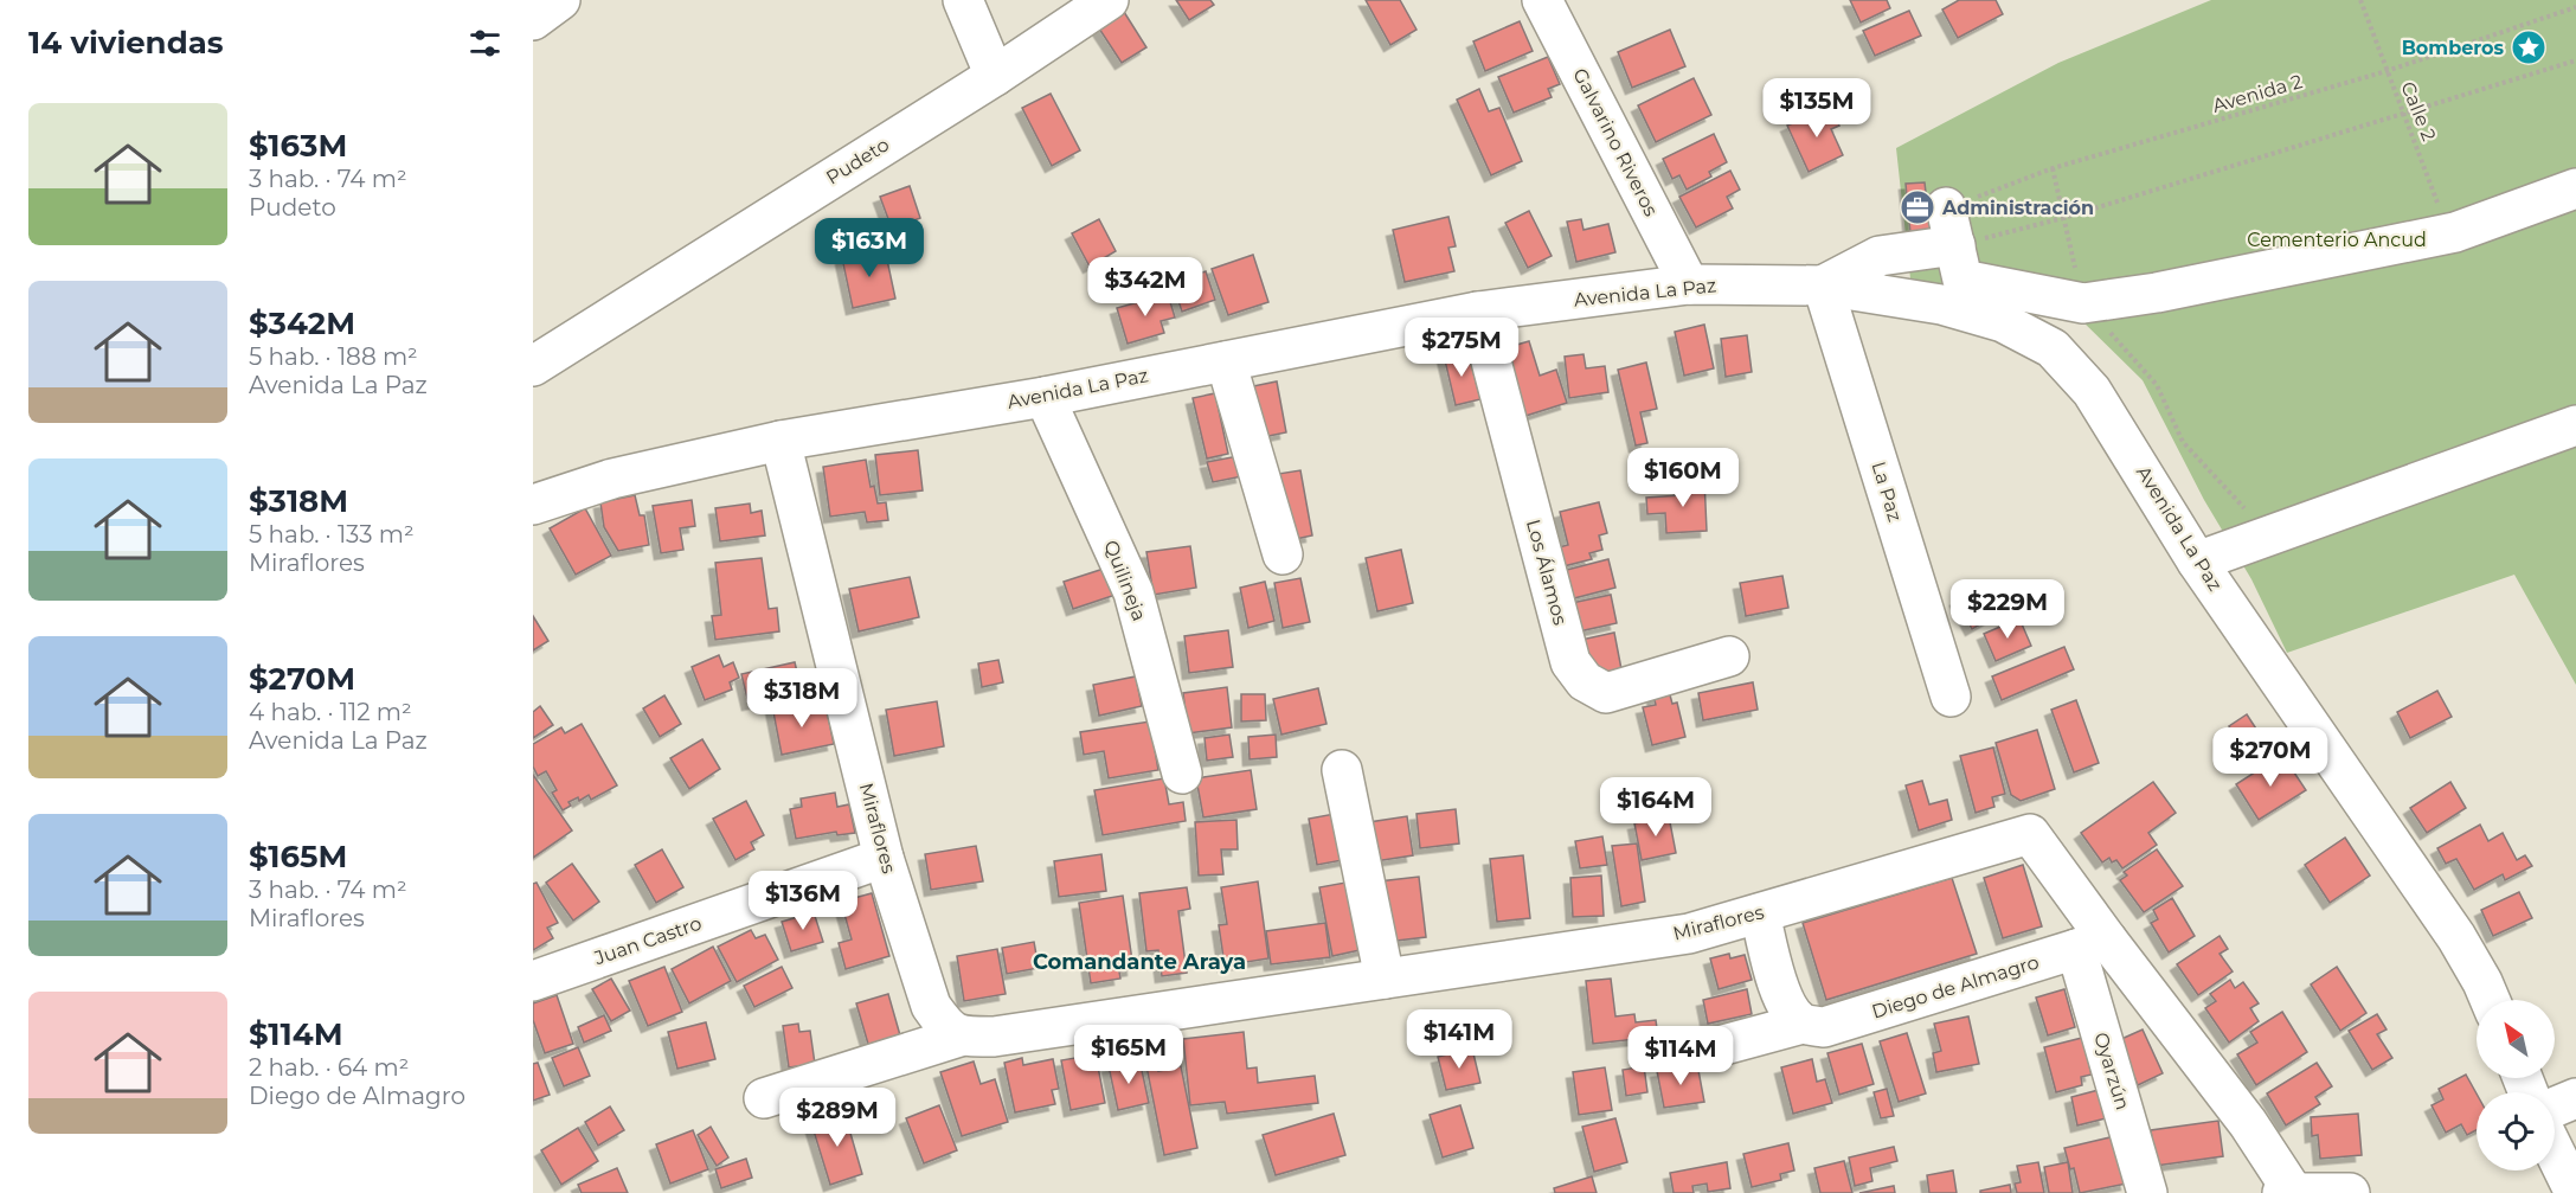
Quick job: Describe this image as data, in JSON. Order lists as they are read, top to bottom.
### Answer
{
  "streets": {
    "street": [
      "Galvarino Riveros",
      "Pudeto",
      "Avenida La Paz",
      "La Paz",
      "Los Álamos",
      "Quilineja",
      "Miraflores",
      "Juan Castro",
      "Diego de Almagro",
      "Oyarzún"
    ],
    "path": ["Avenida 2", "Calle 2"]
  },
  "crossings": [
    ["Avenida 2", "Calle 2"],
    ["Galvarino Riveros", "Avenida La Paz"],
    ["Avenida La Paz", "La Paz"],
    ["Avenida La Paz", "Los Álamos"],
    ["Avenida La Paz", "Quilineja"],
    ["Avenida La Paz", "Miraflores"],
    ["Miraflores", "Juan Castro"],
    ["Miraflores", "Diego de Almagro"],
    ["Miraflores", "Oyarzún"],
    ["Diego de Almagro", "Oyarzún"]
  ],
  "districts": ["Comandante Araya"],
  "parks": ["Cementerio Ancud"],
  "places": {
    "place": ["Bomberos"],
    "office": ["Administración"]
  },
  "north": "top left",
  "page": {
    "heading": "14 viviendas",
    "price": [
      "$135M",
      "$163M",
      "$342M",
      "$275M",
      "$160M",
      "$229M",
      "$318M",
      "$270M",
      "$164M",
      "$136M",
      "$141M",
      "$165M",
      "$114M",
      "$289M"
    ],
    "list": [
      {
        "name": "$163M",
        "note": "3 hab. · 74 m² · Pudeto"
      },
      {
        "name": "$342M",
        "note": "5 hab. · 188 m² · Avenida La Paz"
      },
      {
        "name": "$318M",
        "note": "5 hab. · 133 m² · Miraflores"
      },
      {
        "name": "$270M",
        "note": "4 hab. · 112 m² · Avenida La Paz"
      },
      {
        "name": "$165M",
        "note": "3 hab. · 74 m² · Miraflores"
      },
      {
        "name": "$114M",
        "note": "2 hab. · 64 m² · Diego de Almagro"
      }
    ]
  }
}
